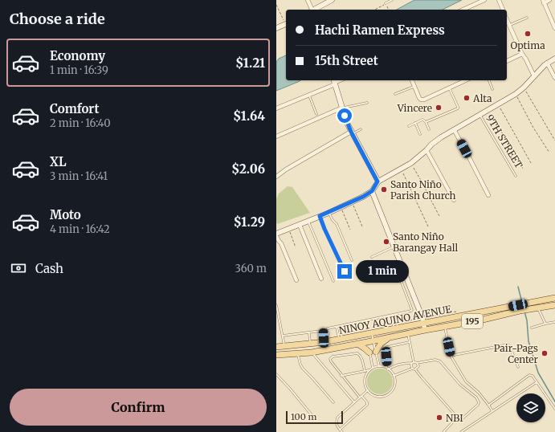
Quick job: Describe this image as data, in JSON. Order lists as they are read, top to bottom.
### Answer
{
  "streets": {
    "main road": ["NINOY AQUINO AVENUE", "195"],
    "lane": ["9TH STREET"]
  },
  "places": [
    "Optima",
    "Alta",
    "Vincere",
    "Santo Niño Parish Church",
    "Santo Niño Barangay Hall",
    "Pair-Pags Center",
    "NBI"
  ],
  "scale_bar": "100 m",
  "page": {
    "heading": "Choose a ride",
    "banner": ["Hachi Ramen Express", "15th Street"],
    "list": [
      {
        "name": "Economy",
        "note": "1 min · 16:39",
        "value": "$1.21"
      },
      {
        "name": "Comfort",
        "note": "2 min · 16:40",
        "value": "$1.64"
      },
      {
        "name": "XL",
        "note": "3 min · 16:41",
        "value": "$2.06"
      },
      {
        "name": "Moto",
        "note": "4 min · 16:42",
        "value": "$1.29"
      }
    ],
    "pay": ["Cash", "360 m"],
    "bubble": "1 min",
    "buttons": "Confirm",
    "scale": "100 m"
  }
}
